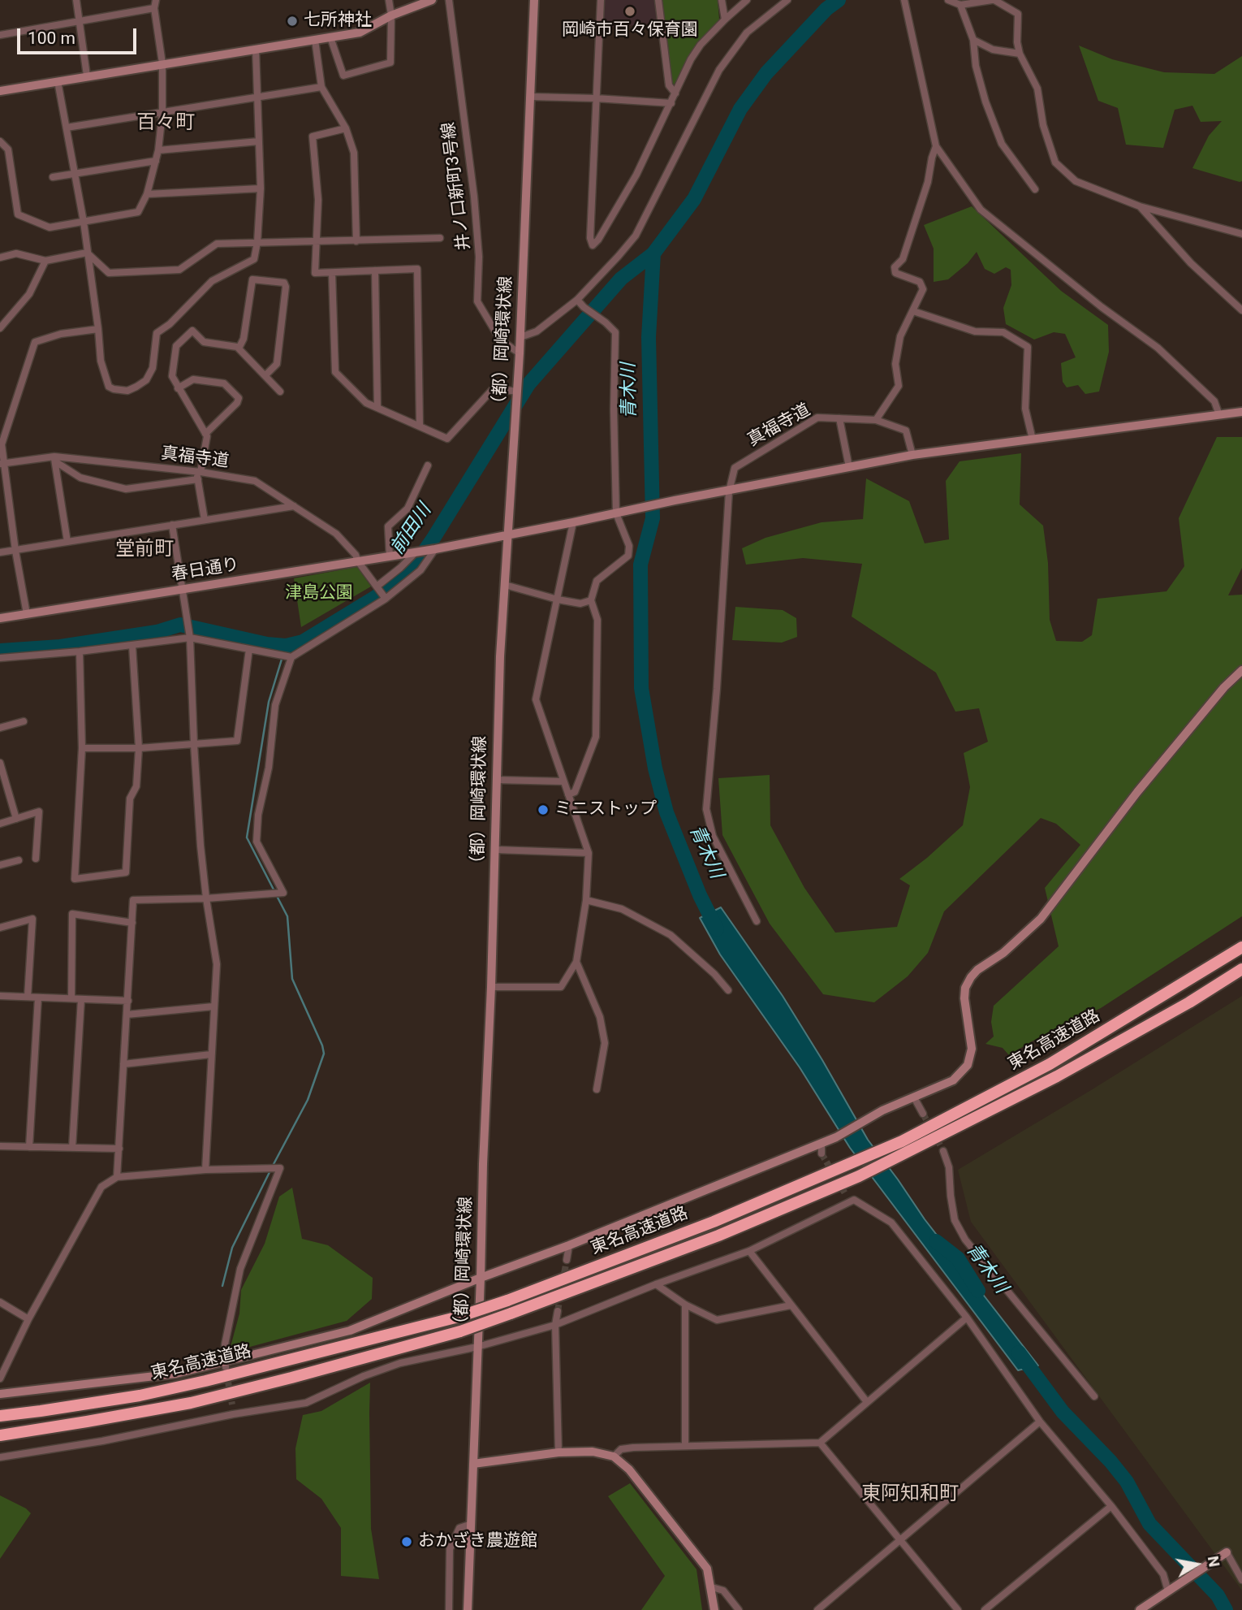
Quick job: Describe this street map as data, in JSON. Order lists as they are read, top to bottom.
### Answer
{
  "streets": {
    "highway": ["東名高速道路"],
    "street": [
      "井ノ口新町3号線",
      "（都）岡崎環状線",
      "真福寺道",
      "春日通り"
    ]
  },
  "crossings": [
    ["井ノ口新町3号線", "（都）岡崎環状線"],
    ["真福寺道", "春日通り"]
  ],
  "districts": ["百々町", "堂前町", "東阿知和町"],
  "water": ["青木川", "前田川"],
  "parks": ["津島公園"],
  "places": [
    "岡崎市百々保育園",
    "七所神社",
    "ミニストップ",
    "おかざき農遊館"
  ],
  "scale_bar": "100 m",
  "north": "right"
}
